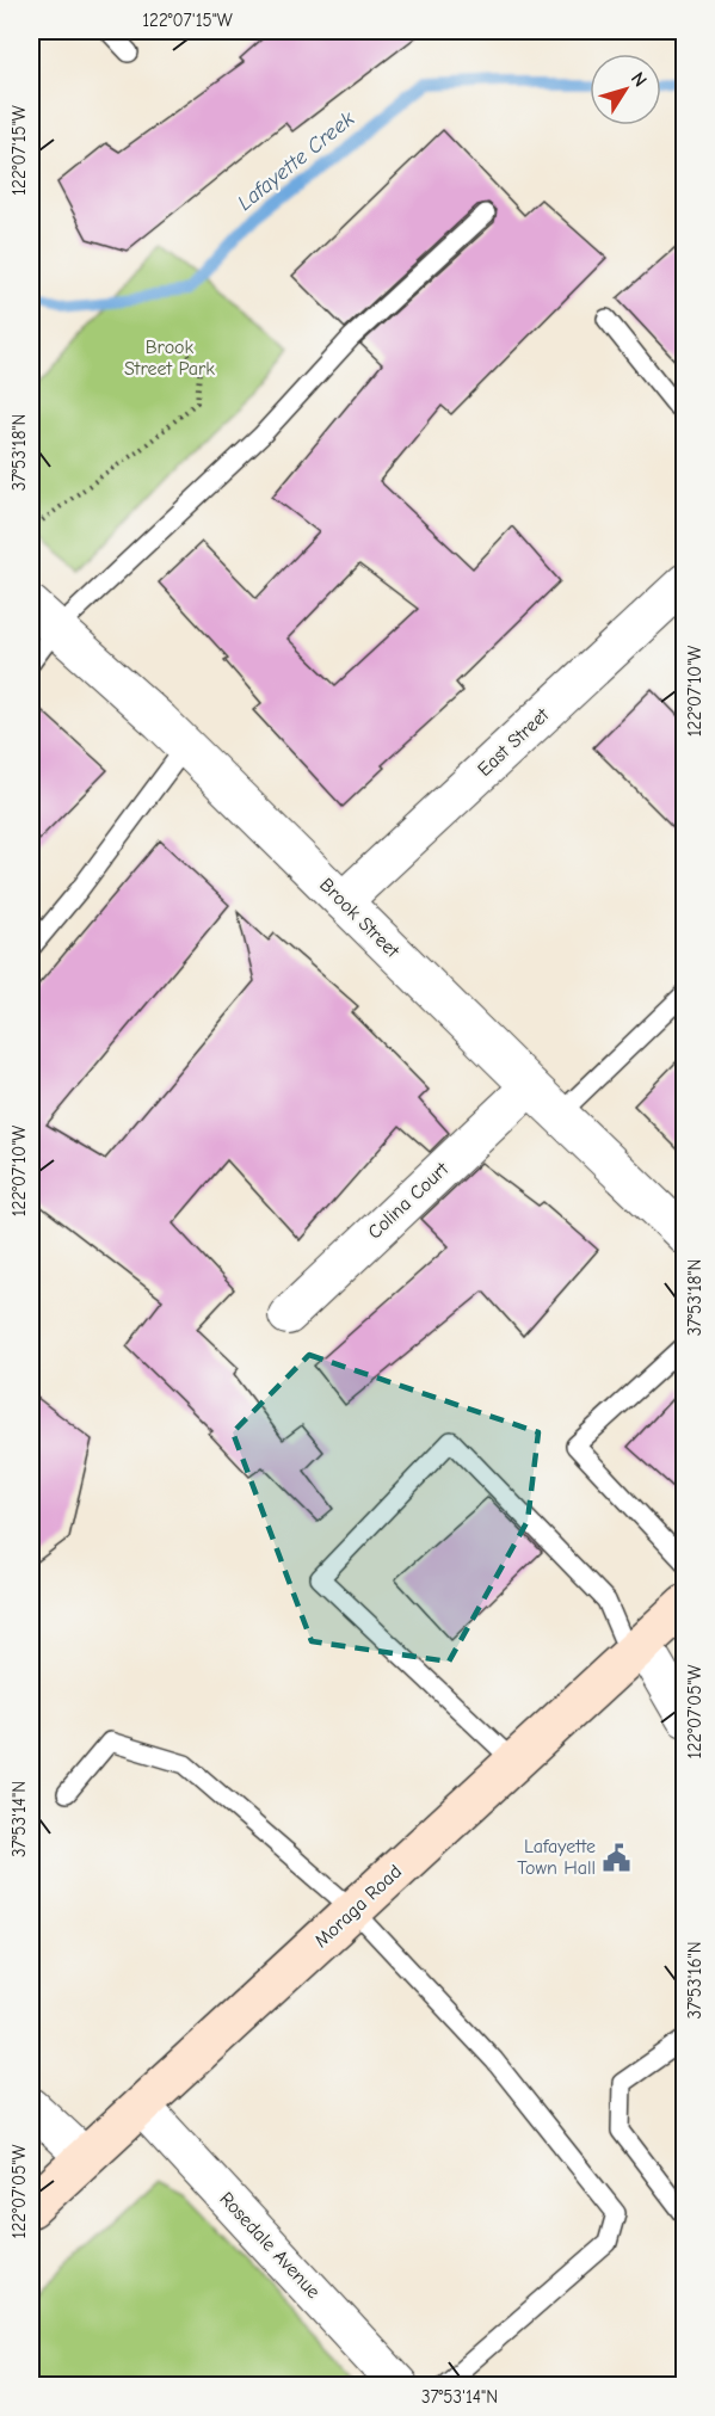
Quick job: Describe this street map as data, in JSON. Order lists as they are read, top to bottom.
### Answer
{
  "streets": {
    "main road": ["Moraga Road"],
    "street": [
      "East Street",
      "Brook Street",
      "Colina Court",
      "Rosedale Avenue"
    ]
  },
  "crossings": [
    ["East Street", "Brook Street"],
    ["Brook Street", "Colina Court"],
    ["Moraga Road", "Rosedale Avenue"]
  ],
  "water": ["Lafayette Creek"],
  "parks": ["Brook Street Park"],
  "places": {
    "public building": ["Lafayette Town Hall"]
  },
  "north": "top right",
  "coordinates": [
    "122°07'15\"W",
    "37°53'18\"N",
    "122°07'10\"W",
    "122°07'05\"W",
    "37°53'14\"N",
    "37°53'16\"N"
  ]
}
